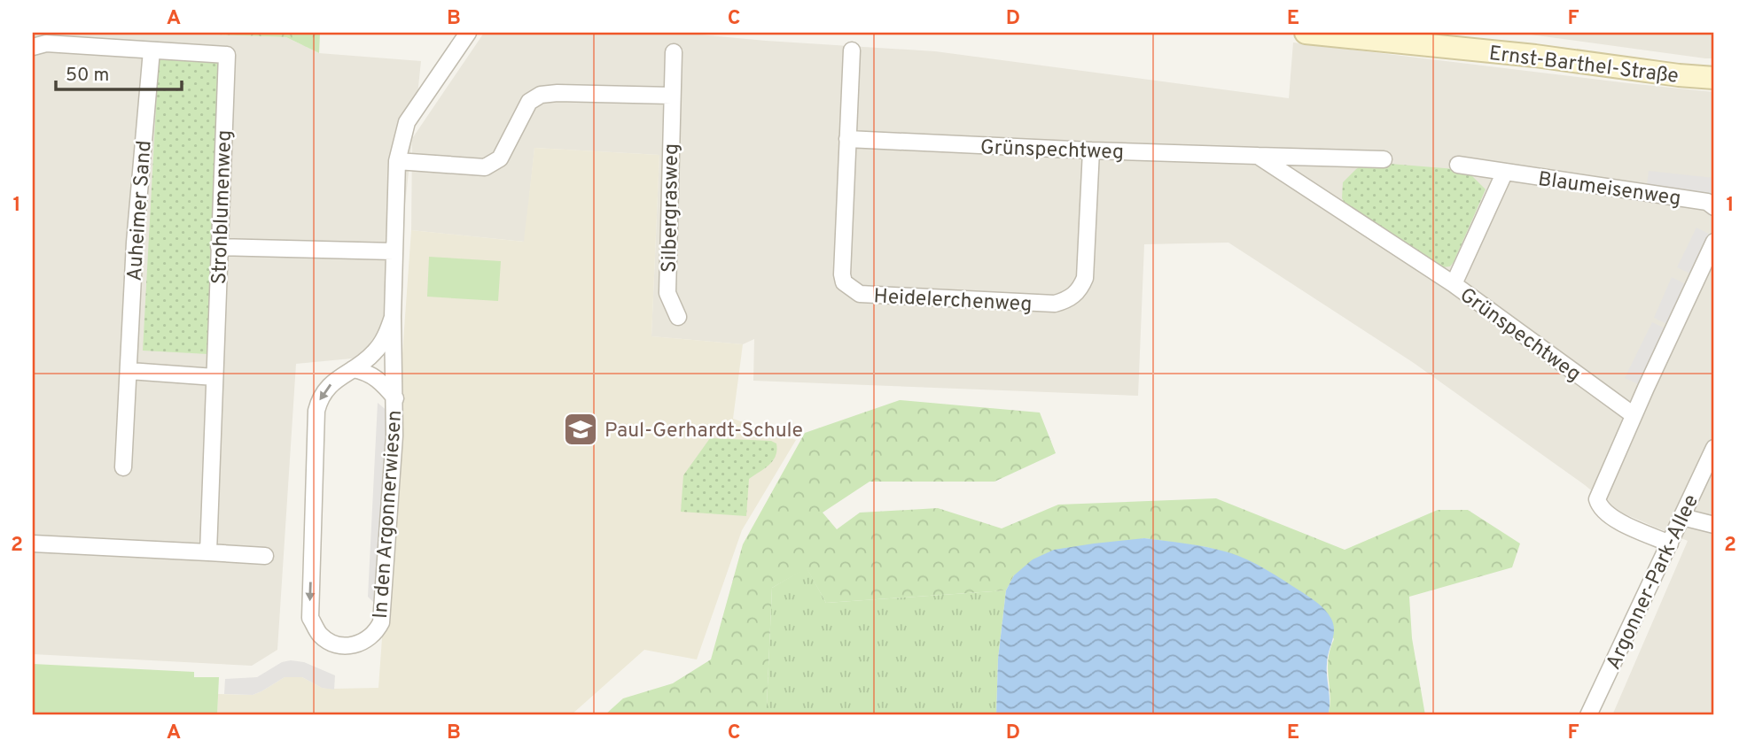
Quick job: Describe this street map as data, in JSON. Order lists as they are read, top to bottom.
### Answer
{
  "streets": {
    "street": [
      "Ernst-Barthel-Straße",
      "Grünspechtweg",
      "Blaumeisenweg",
      "Strohblumenweg",
      "Silbergrasweg",
      "Auheimer Sand",
      "Heidelerchenweg",
      "In den Argonnerwiesen",
      "Argonner-Park-Allee"
    ]
  },
  "crossings": [
    ["Grünspechtweg", "Heidelerchenweg"],
    ["Strohblumenweg", "Auheimer Sand"]
  ],
  "places": {
    "school or university": ["Paul-Gerhardt-Schule"]
  },
  "scale_bar": "50 m",
  "grid": {
    "columns": [
      "A",
      "B",
      "C",
      "D",
      "E",
      "F"
    ],
    "rows": ["1", "2"]
  }
}
